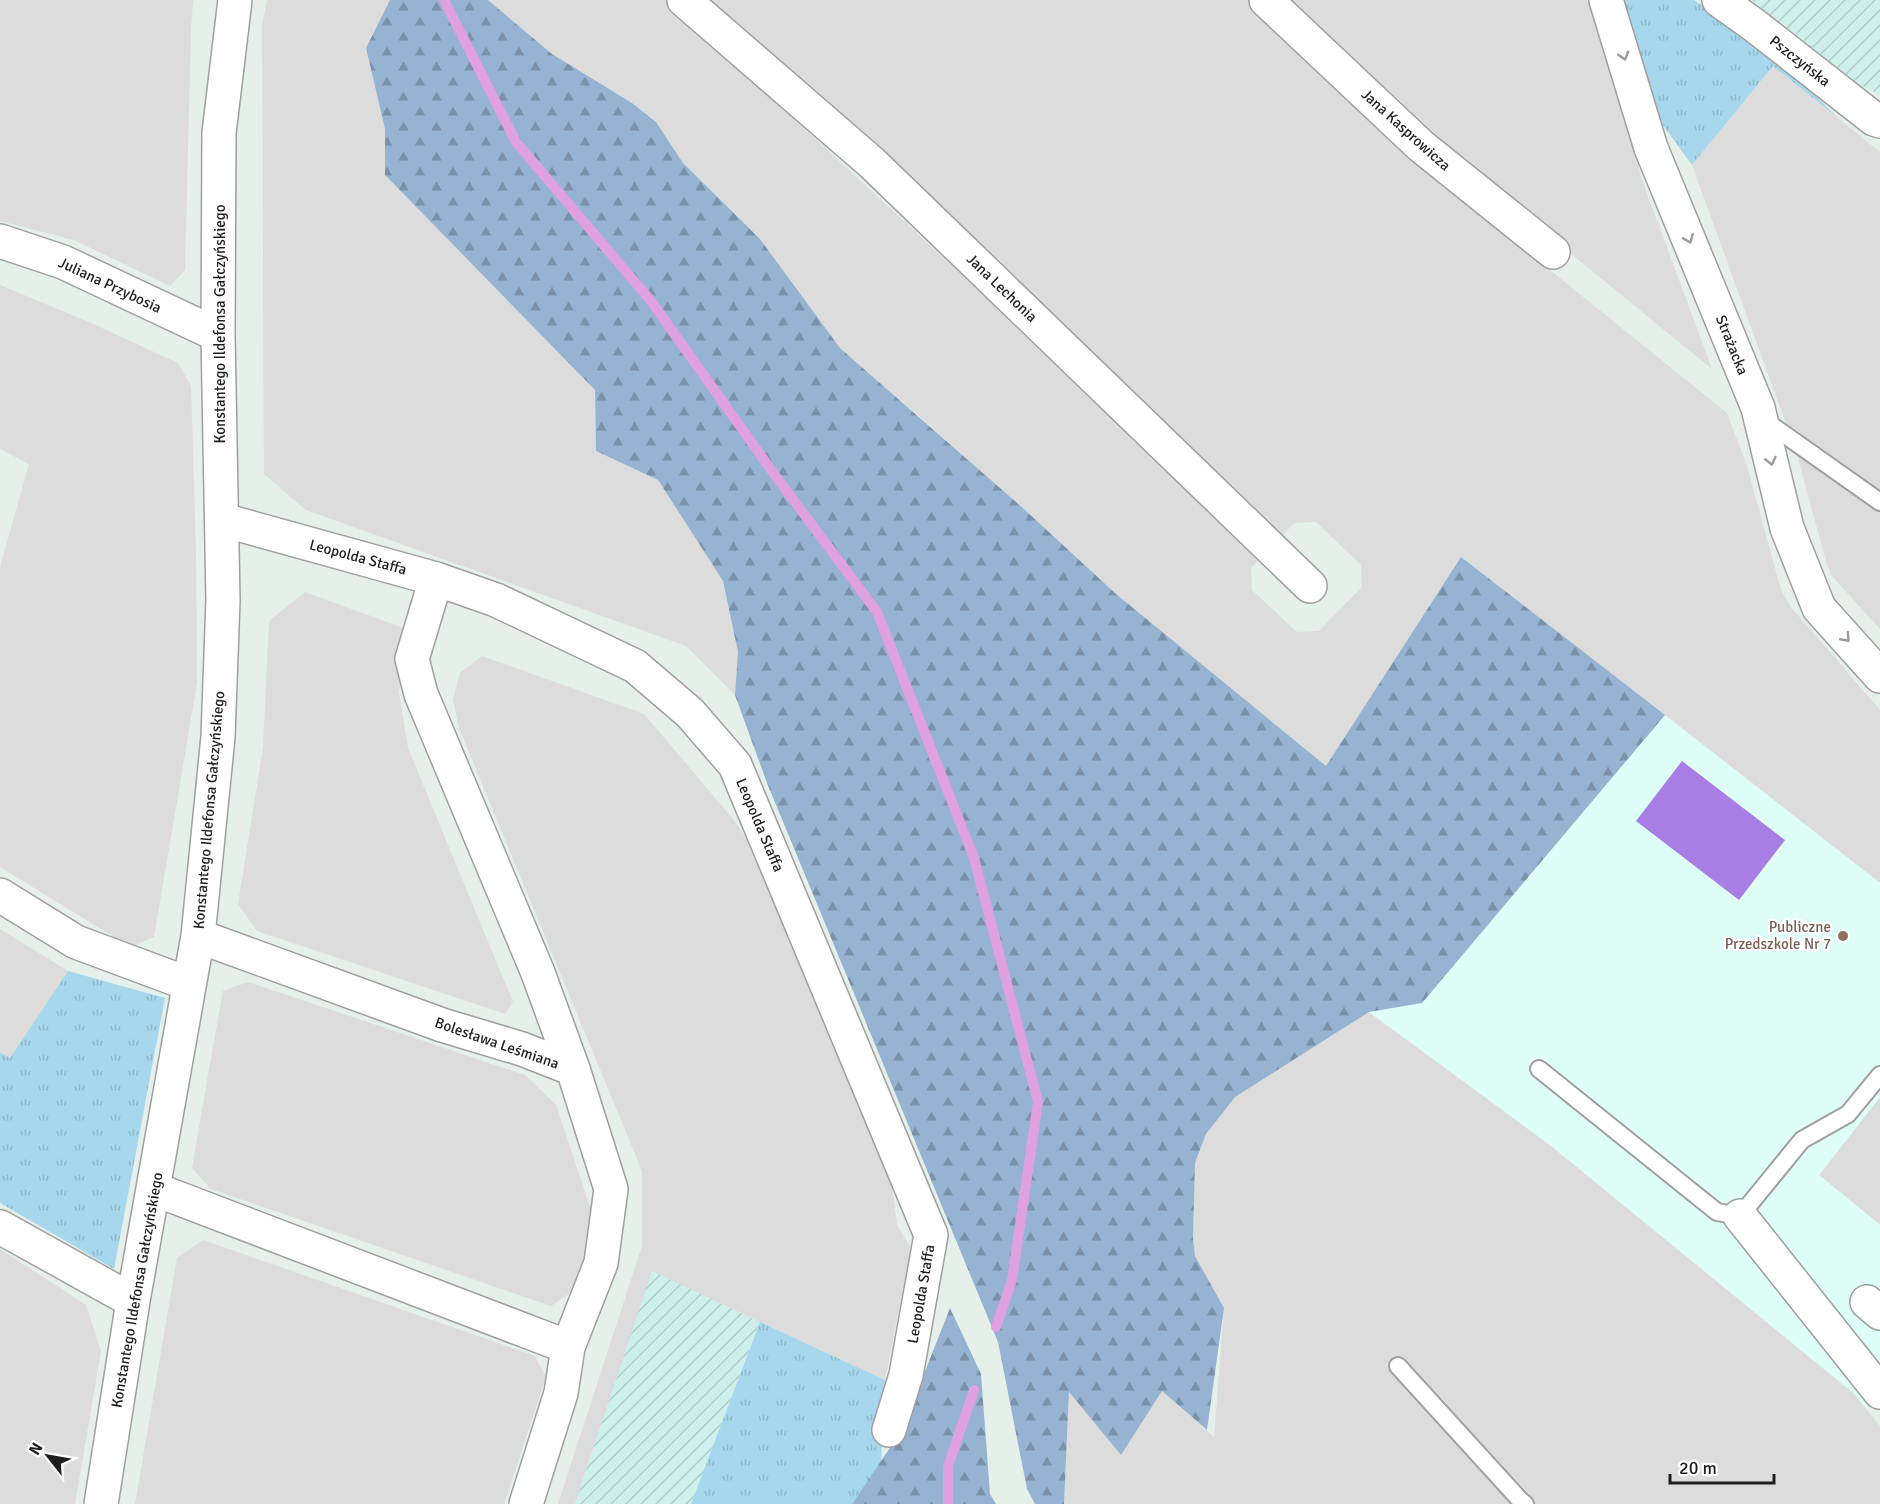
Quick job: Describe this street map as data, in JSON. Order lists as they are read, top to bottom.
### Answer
{
  "streets": {
    "street": [
      "Pszczyńska",
      "Jana Kasprowicza",
      "Juliana Przybosia",
      "Jana Lechonia",
      "Konstantego Ildefonsa Gałczyńskiego",
      "Strażacka",
      "Leopolda Staffa",
      "Bolesława Leśmiana"
    ]
  },
  "crossings": [
    ["Juliana Przybosia", "Konstantego Ildefonsa Gałczyńskiego"],
    ["Konstantego Ildefonsa Gałczyńskiego", "Leopolda Staffa"],
    ["Konstantego Ildefonsa Gałczyńskiego", "Bolesława Leśmiana"]
  ],
  "one_way": ["Strażacka"],
  "places": ["Publiczne Przedszkole Nr 7"],
  "scale_bar": "20 m",
  "north": "top left"
}
